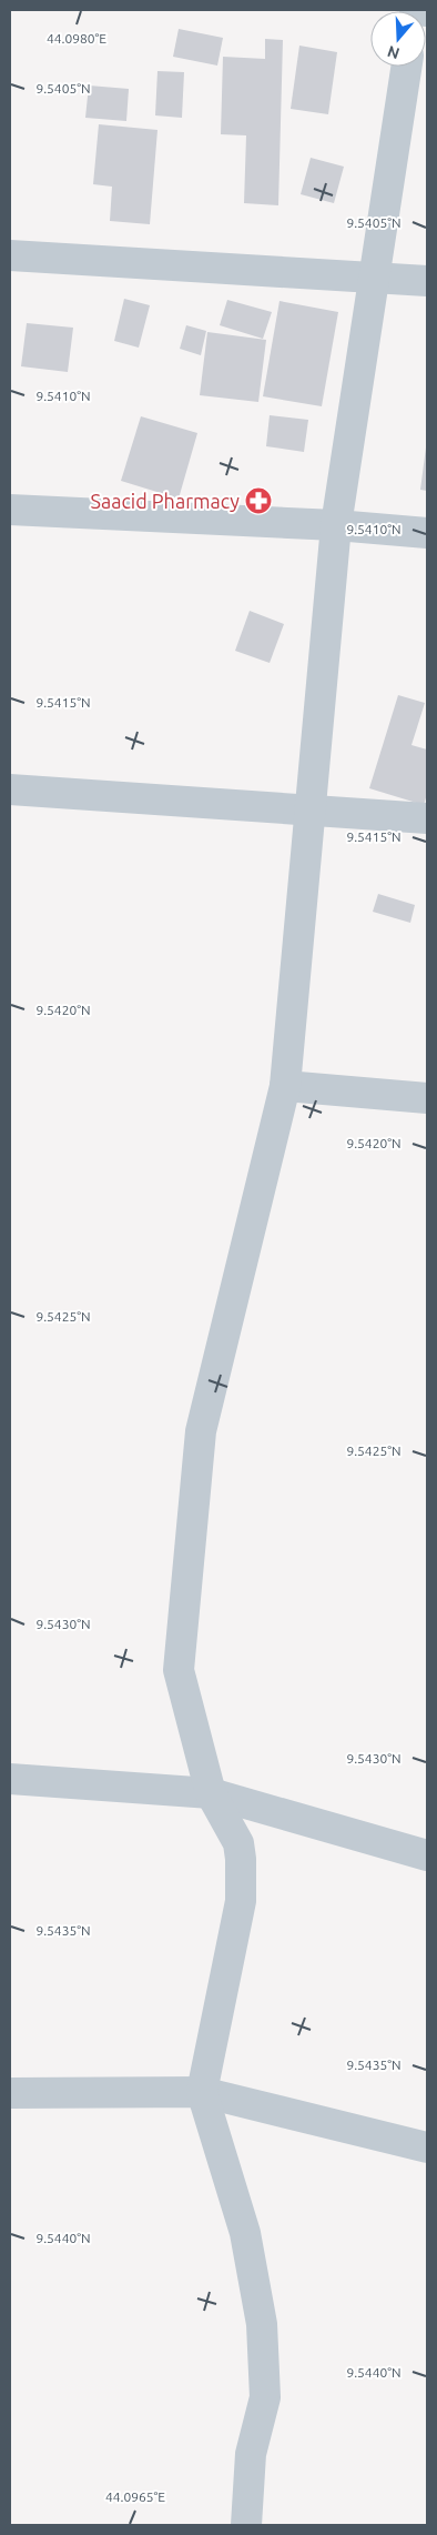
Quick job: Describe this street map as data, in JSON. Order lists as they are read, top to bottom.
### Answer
{
  "places": {
    "pharmacy": ["Saacid Pharmacy"]
  },
  "north": "bottom",
  "coordinates": [
    "44.0980°E",
    "9.5405°N",
    "9.5410°N",
    "9.5415°N",
    "9.5420°N",
    "9.5425°N",
    "9.5430°N",
    "9.5435°N",
    "9.5440°N",
    "44.0965°E"
  ]
}
